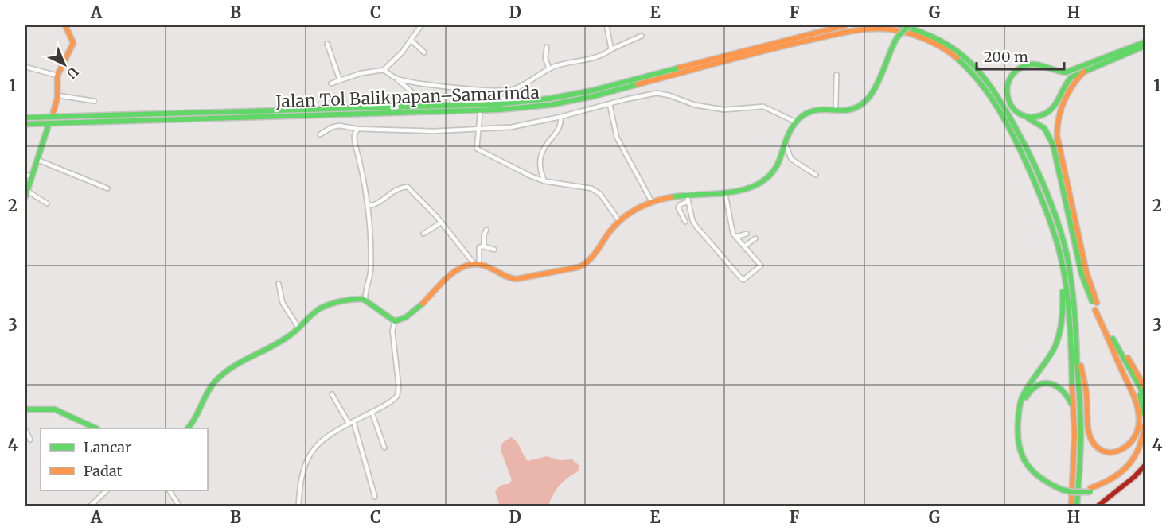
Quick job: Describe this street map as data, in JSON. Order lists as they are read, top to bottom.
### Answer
{
  "streets": {
    "main road": ["Jalan Tol Balikpapan–Samarinda"]
  },
  "legend": ["Lancar", "Padat"],
  "scale_bar": "200 m",
  "north": "bottom right",
  "grid": {
    "columns": [
      "A",
      "B",
      "C",
      "D",
      "E",
      "F",
      "G",
      "H"
    ],
    "rows": [
      "1",
      "2",
      "3",
      "4"
    ]
  }
}
